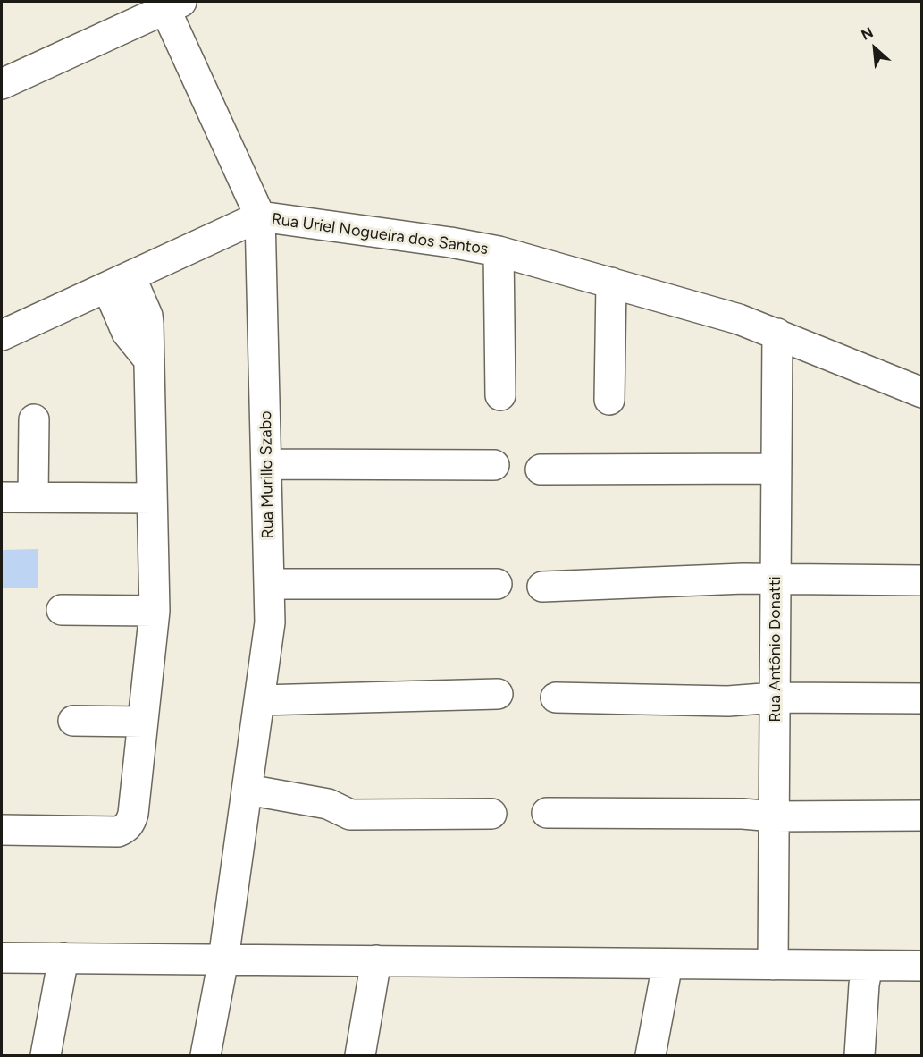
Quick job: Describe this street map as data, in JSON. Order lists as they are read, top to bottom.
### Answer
{
  "streets": {
    "street": ["Rua Uriel Nogueira dos Santos", "Rua Murillo Szabo", "Rua Antônio Donatti"]
  },
  "crossings": [
    ["Rua Uriel Nogueira dos Santos", "Rua Murillo Szabo"],
    ["Rua Uriel Nogueira dos Santos", "Rua Antônio Donatti"]
  ],
  "north": "top left"
}
